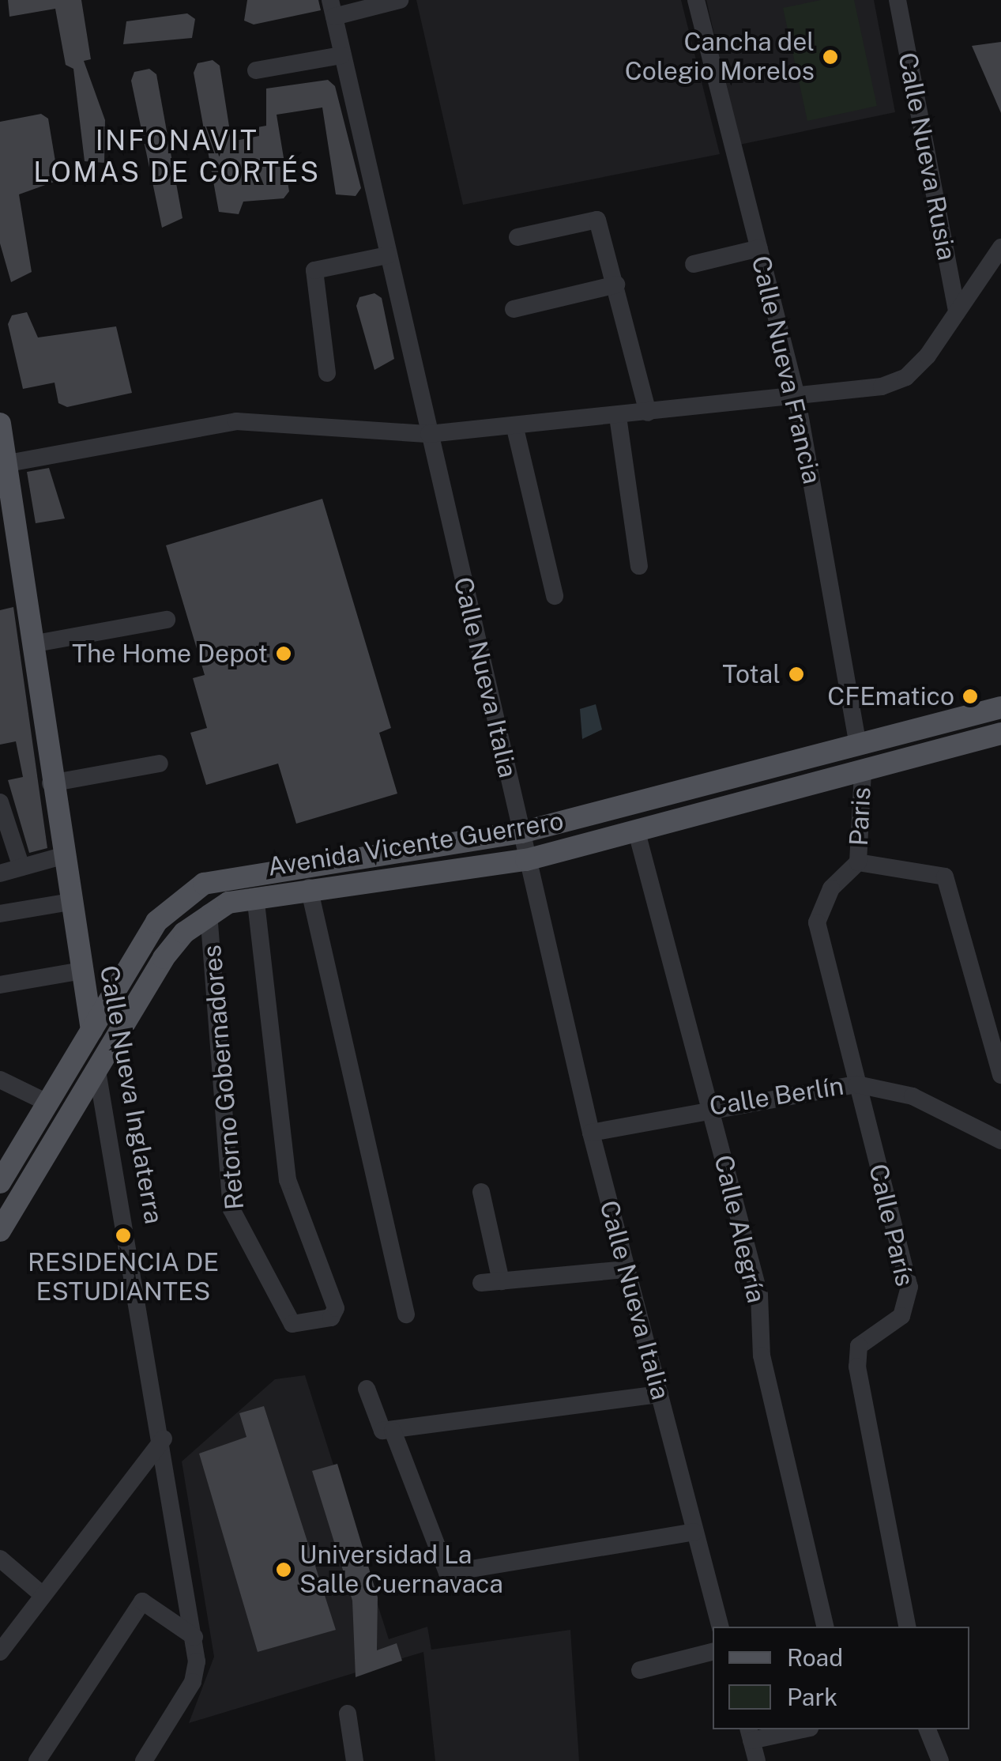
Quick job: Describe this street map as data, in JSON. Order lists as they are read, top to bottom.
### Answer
{
  "streets": {
    "main road": ["Avenida Vicente Guerrero", "Calle Nueva Inglaterra"],
    "street": [
      "Calle Nueva Rusia",
      "Calle Nueva Francia",
      "Calle Nueva Italia",
      "Paris",
      "Retorno Gobernadores",
      "Calle Berlín",
      "Calle París",
      "Calle Alegría"
    ]
  },
  "crossings": [
    ["Calle Nueva Francia", "Avenida Vicente Guerrero"],
    ["Calle Nueva Italia", "Avenida Vicente Guerrero"],
    ["Calle Nueva Italia", "Calle Berlín"],
    ["Paris", "Avenida Vicente Guerrero"],
    ["Paris", "Calle París"],
    ["Avenida Vicente Guerrero", "Retorno Gobernadores"],
    ["Avenida Vicente Guerrero", "Calle Nueva Inglaterra"],
    ["Avenida Vicente Guerrero", "Calle Alegría"],
    ["Calle Berlín", "Calle París"],
    ["Calle Berlín", "Calle Alegría"]
  ],
  "districts": ["INFONAVIT LOMAS DE CORTÉS"],
  "places": [
    "Cancha del Colegio Morelos",
    "The Home Depot",
    "Total",
    "CFEmatico",
    "RESIDENCIA DE ESTUDIANTES",
    "Universidad La Salle Cuernavaca"
  ],
  "legend": ["Road", "Park"]
}
